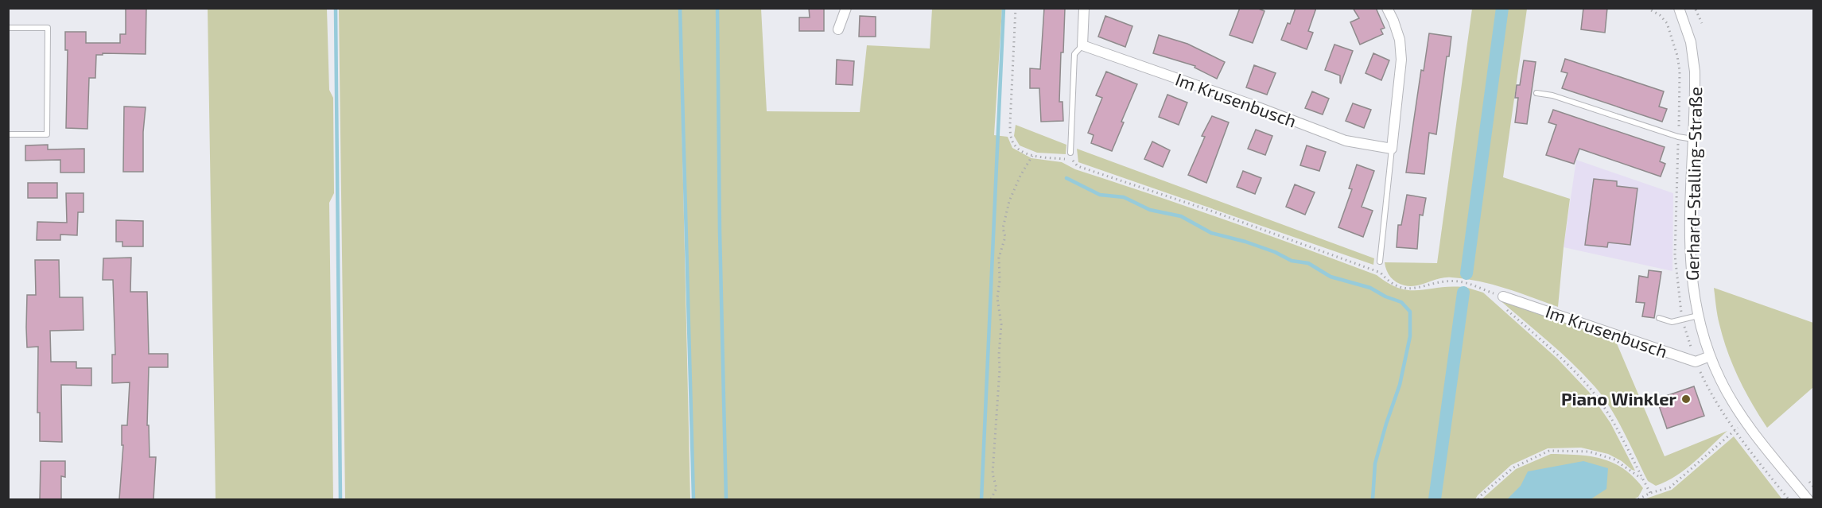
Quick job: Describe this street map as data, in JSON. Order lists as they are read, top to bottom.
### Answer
{
  "streets": {
    "street": ["Im Krusenbusch", "Gerhard-Stalling-Straße"]
  },
  "crossings": [
    ["Im Krusenbusch", "Gerhard-Stalling-Straße"]
  ],
  "places": ["Piano Winkler"]
}
